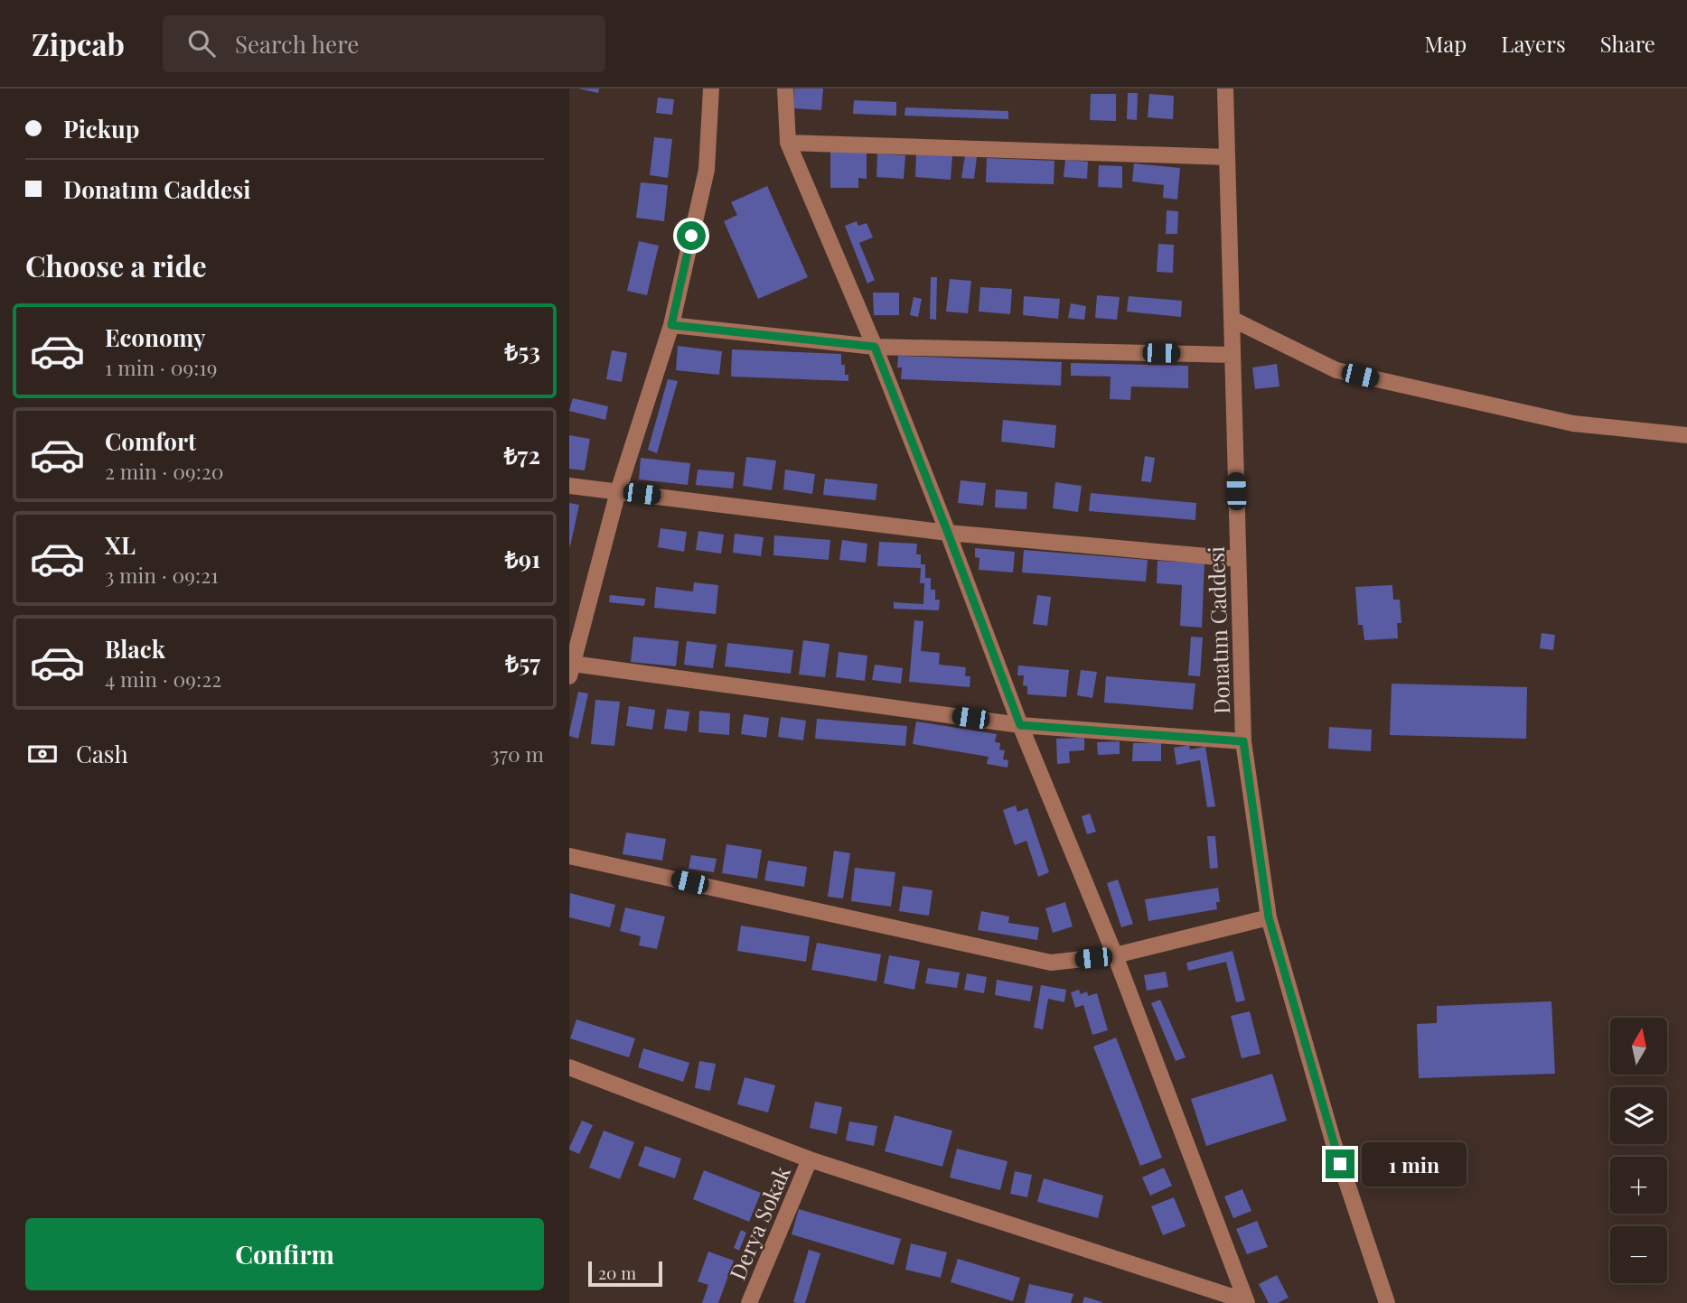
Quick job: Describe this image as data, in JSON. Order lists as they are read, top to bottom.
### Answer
{
  "streets": {
    "street": ["Donatım Caddesi", "Derya Sokak"]
  },
  "scale_bar": "20 m",
  "north": "top",
  "page": {
    "header": "Zipcab",
    "search": "Search here",
    "nav": ["Map", "Layers", "Share"],
    "banner": ["Pickup", "Donatım Caddesi"],
    "heading": "Choose a ride",
    "list": [
      {
        "name": "Economy",
        "note": "1 min · 09:19",
        "value": "₺53"
      },
      {
        "name": "Comfort",
        "note": "2 min · 09:20",
        "value": "₺72"
      },
      {
        "name": "XL",
        "note": "3 min · 09:21",
        "value": "₺91"
      },
      {
        "name": "Black",
        "note": "4 min · 09:22",
        "value": "₺57"
      }
    ],
    "pay": ["Cash", "370 m"],
    "map_buttons": ["+", "−"],
    "bubble": "1 min",
    "buttons": "Confirm",
    "scale": "20 m"
  }
}
